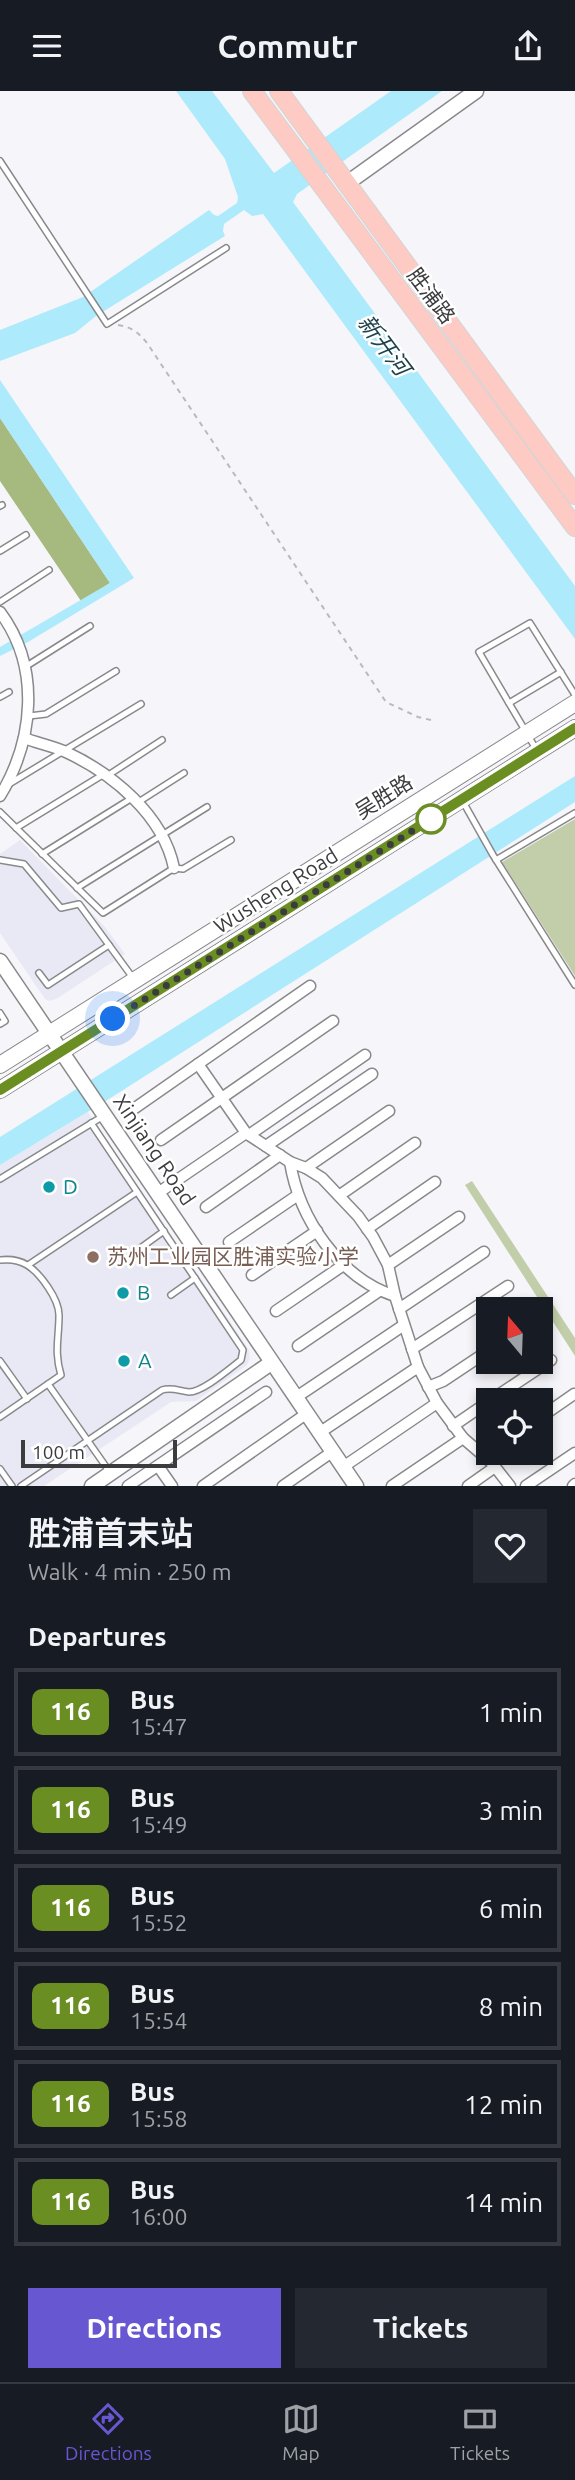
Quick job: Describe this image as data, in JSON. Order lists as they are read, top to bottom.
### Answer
{
  "streets": {
    "main road": ["胜浦路", "吴胜路", "Wusheng Road"],
    "street": ["Xinjiang Road"]
  },
  "crossings": [
    ["Wusheng Road", "Xinjiang Road"]
  ],
  "water": ["新开河"],
  "places": [
    "D",
    "苏州工业园区胜浦实验小学",
    "B",
    "A"
  ],
  "lines": ["bus line 116"],
  "scale_bar": "100 m",
  "north": "top",
  "page": {
    "header": "Commutr",
    "scale": "100 m",
    "heading": [
      ["胜浦首末站", "Walk · 4 min · 250 m"],
      "Departures"
    ],
    "list": [
      {
        "mark": "116",
        "name": "Bus",
        "note": "15:47",
        "value": "1 min"
      },
      {
        "mark": "116",
        "name": "Bus",
        "note": "15:49",
        "value": "3 min"
      },
      {
        "mark": "116",
        "name": "Bus",
        "note": "15:52",
        "value": "6 min"
      },
      {
        "mark": "116",
        "name": "Bus",
        "note": "15:54",
        "value": "8 min"
      },
      {
        "mark": "116",
        "name": "Bus",
        "note": "15:58",
        "value": "12 min"
      },
      {
        "mark": "116",
        "name": "Bus",
        "note": "16:00",
        "value": "14 min"
      }
    ],
    "buttons": ["Directions", "Tickets"],
    "tabs": ["Directions", "Map", "Tickets"]
  }
}
